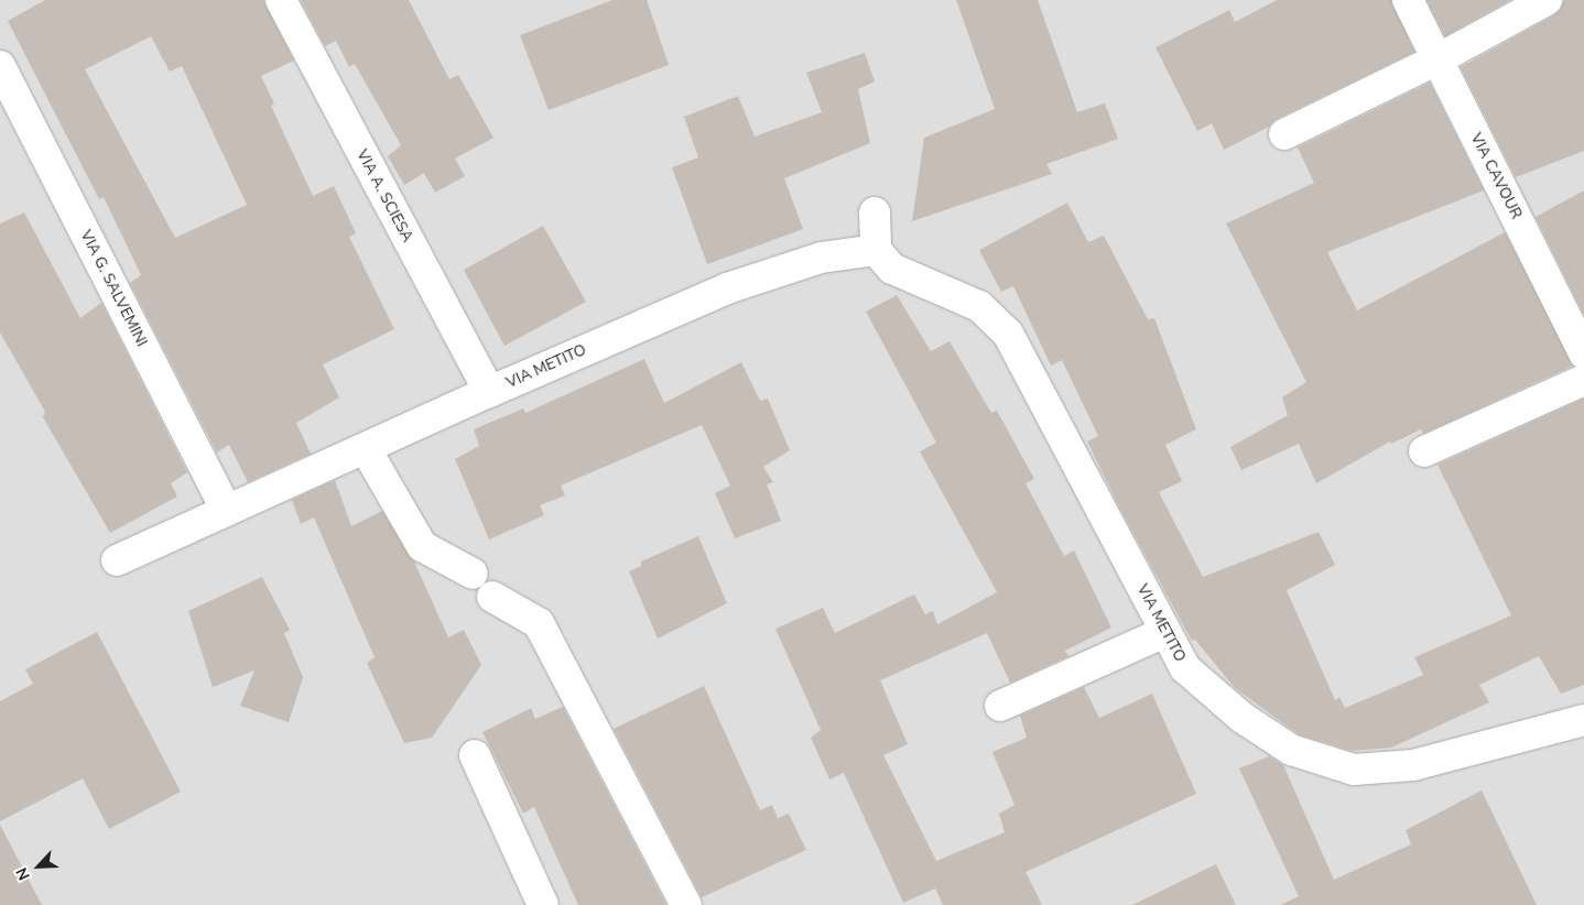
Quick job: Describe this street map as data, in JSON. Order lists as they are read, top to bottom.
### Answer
{
  "streets": {
    "street": [
      "VIA CAVOUR",
      "VIA A. SCIESA",
      "VIA G. SALVEMINI",
      "VIA METITO"
    ]
  },
  "crossings": [
    ["VIA A. SCIESA", "VIA METITO"],
    ["VIA G. SALVEMINI", "VIA METITO"]
  ],
  "north": "bottom left"
}
